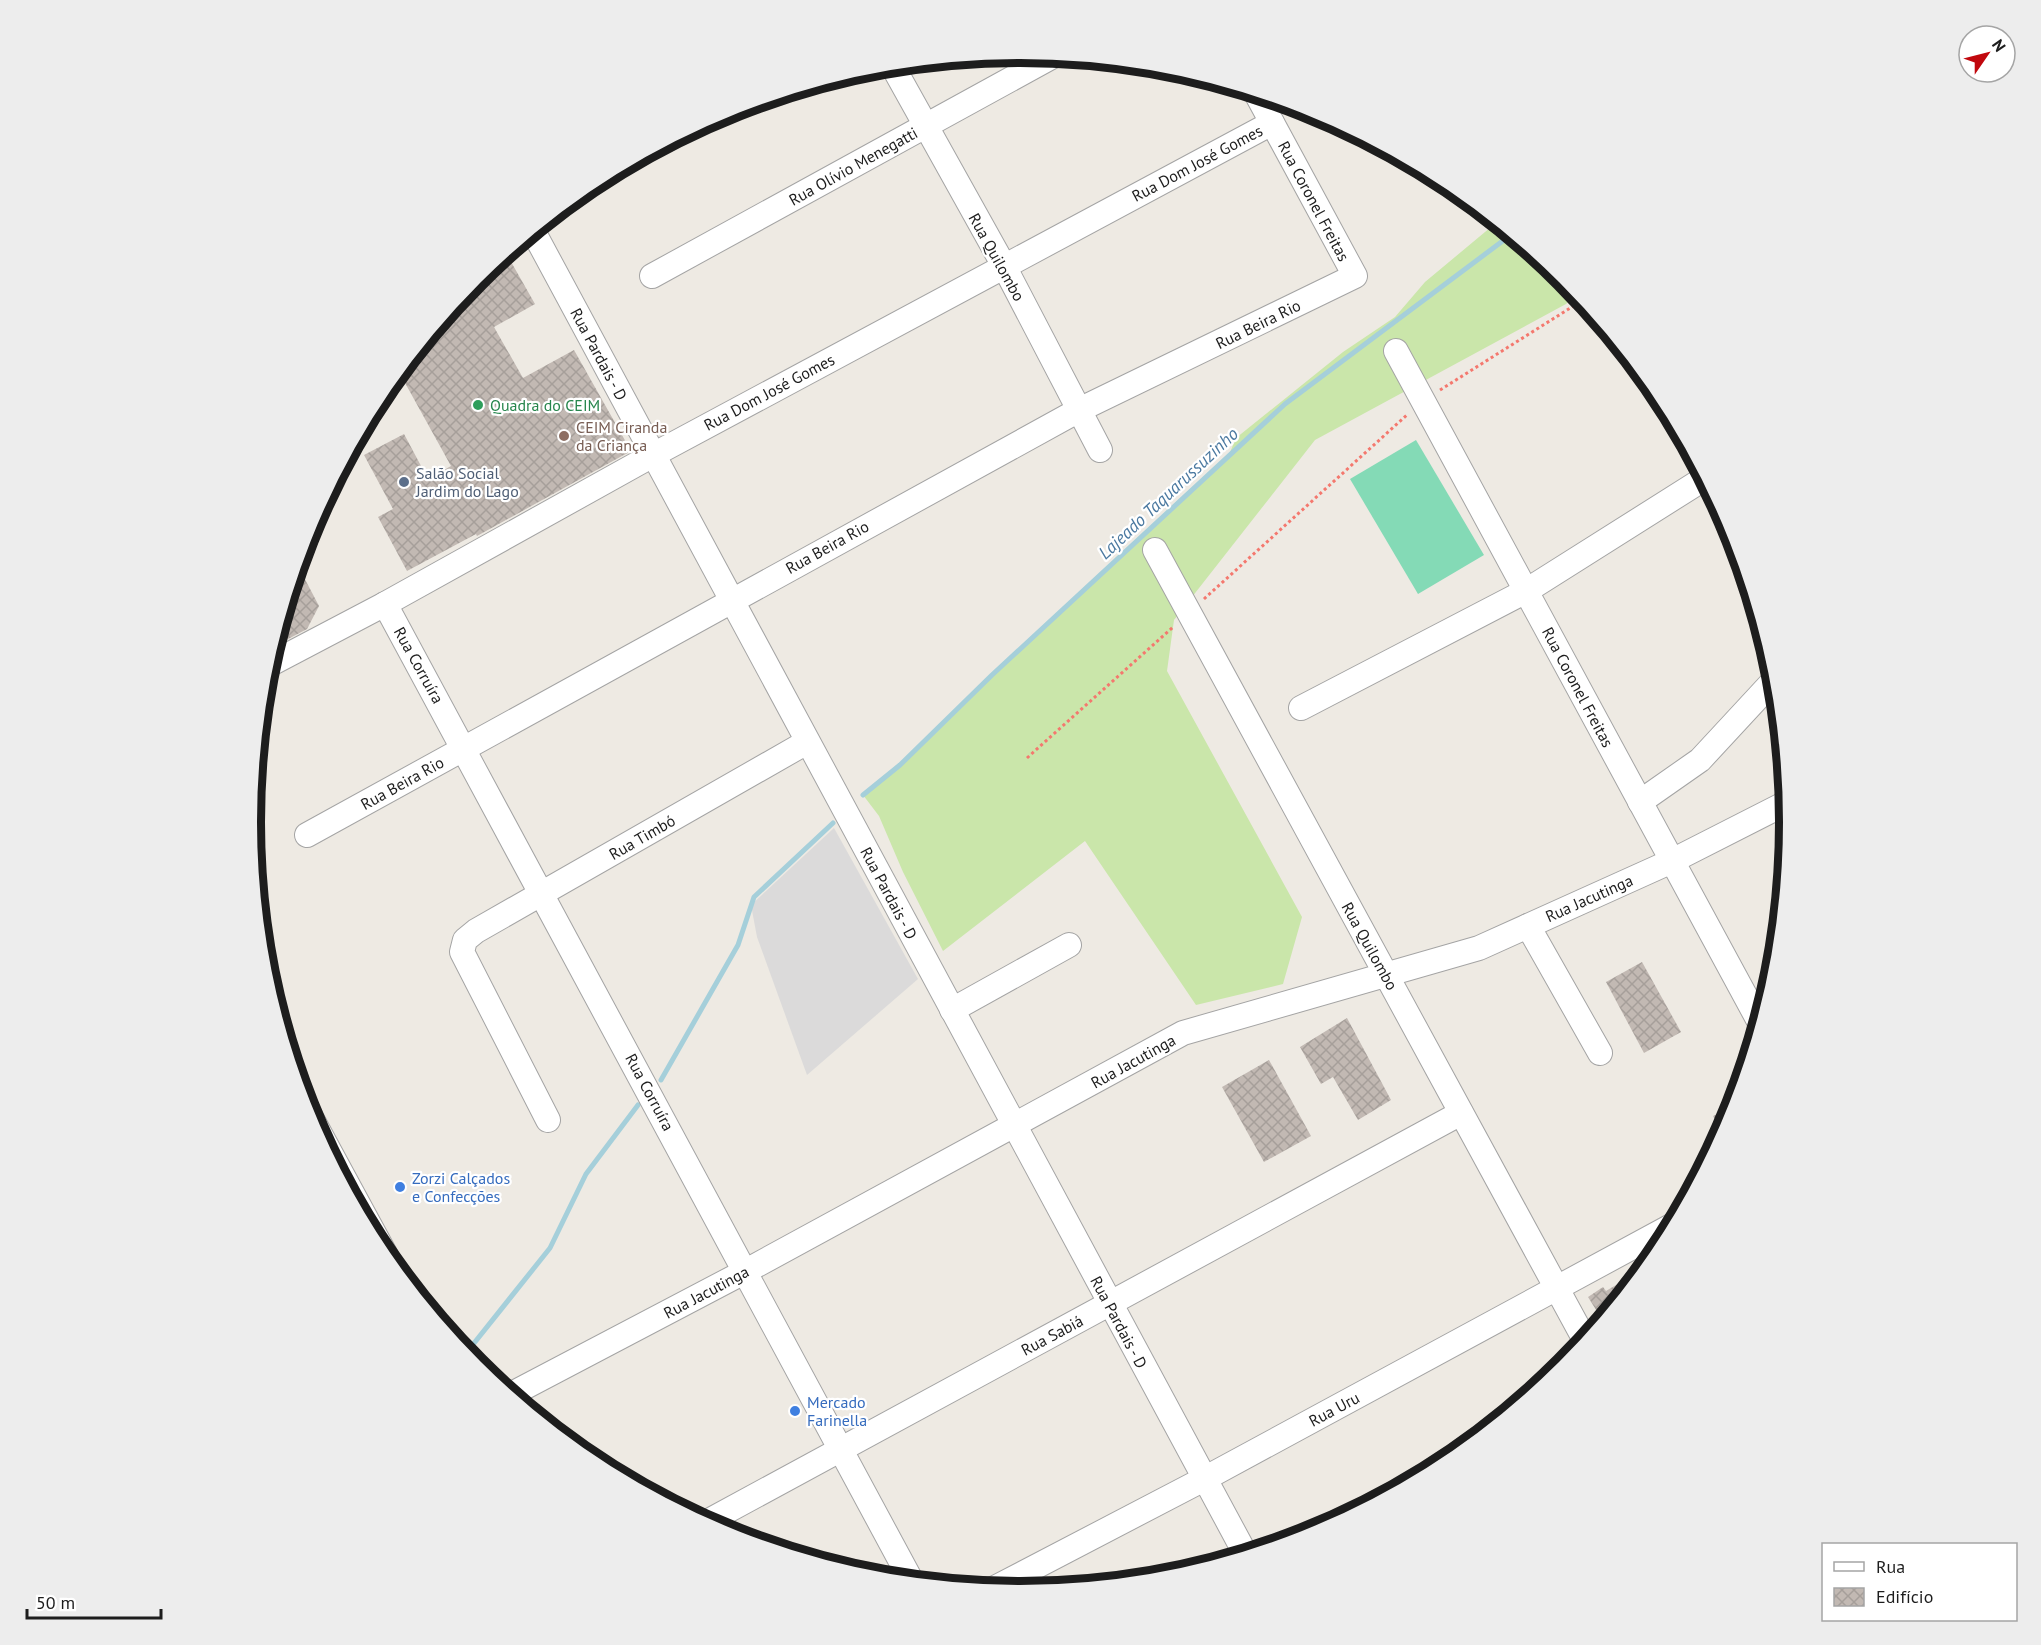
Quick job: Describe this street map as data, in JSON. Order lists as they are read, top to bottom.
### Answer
{
  "streets": {
    "street": [
      "Rua Dom José Gomes",
      "Rua Olívio Menegatti",
      "Rua Coronel Freitas",
      "Rua Quilombo",
      "Rua Beira Rio",
      "Rua Pardais - D",
      "Rua Corruíra",
      "Rua Timbó",
      "Rua Jacutinga",
      "Rua Sabiá",
      "Rua Uru"
    ]
  },
  "crossings": [
    ["Rua Dom José Gomes", "Rua Coronel Freitas"],
    ["Rua Dom José Gomes", "Rua Quilombo"],
    ["Rua Dom José Gomes", "Rua Pardais - D"],
    ["Rua Dom José Gomes", "Rua Corruíra"],
    ["Rua Olívio Menegatti", "Rua Quilombo"],
    ["Rua Coronel Freitas", "Rua Beira Rio"],
    ["Rua Coronel Freitas", "Rua Jacutinga"],
    ["Rua Quilombo", "Rua Beira Rio"],
    ["Rua Quilombo", "Rua Jacutinga"],
    ["Rua Quilombo", "Rua Sabiá"],
    ["Rua Quilombo", "Rua Uru"],
    ["Rua Beira Rio", "Rua Pardais - D"],
    ["Rua Beira Rio", "Rua Corruíra"],
    ["Rua Pardais - D", "Rua Timbó"],
    ["Rua Pardais - D", "Rua Jacutinga"],
    ["Rua Pardais - D", "Rua Sabiá"],
    ["Rua Pardais - D", "Rua Uru"],
    ["Rua Corruíra", "Rua Timbó"],
    ["Rua Corruíra", "Rua Jacutinga"],
    ["Rua Corruíra", "Rua Sabiá"]
  ],
  "water": ["Lajeado Taquarussuzinho"],
  "places": [
    "Quadra do CEIM",
    "CEIM Ciranda da Criança",
    "Salão Social Jardim do Lago",
    "Zorzi Calçados e Confecções",
    "Mercado Farinella"
  ],
  "legend": ["Rua", "Edifício"],
  "scale_bar": "50 m",
  "north": "top right"
}
